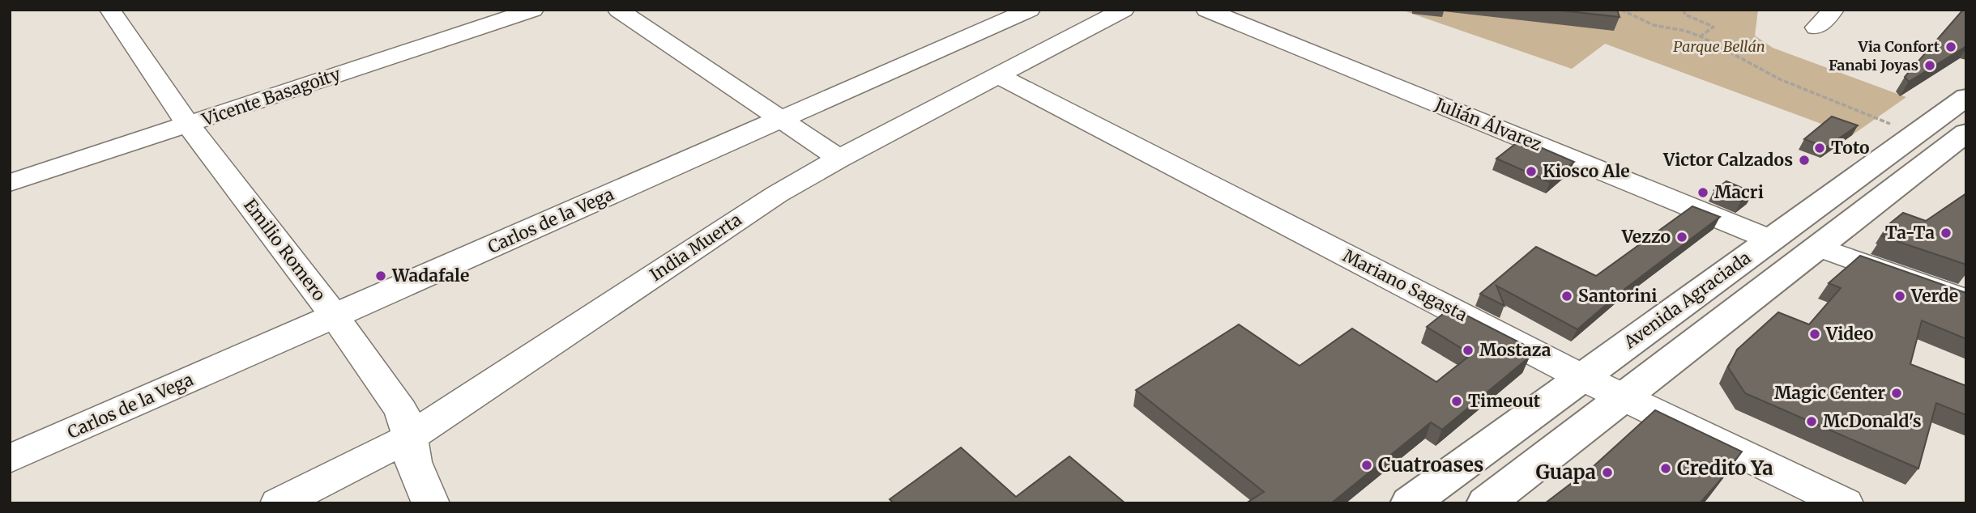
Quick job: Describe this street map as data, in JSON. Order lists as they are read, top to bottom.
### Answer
{
  "streets": {
    "main road": ["Avenida Agraciada"],
    "street": [
      "Vicente Basagoity",
      "Julián Álvarez",
      "Carlos de la Vega",
      "India Muerta",
      "Emilio Romero",
      "Mariano Sagasta"
    ]
  },
  "crossings": [
    ["Vicente Basagoity", "Emilio Romero"],
    ["Julián Álvarez", "Avenida Agraciada"],
    ["Carlos de la Vega", "Emilio Romero"],
    ["India Muerta", "Emilio Romero"],
    ["India Muerta", "Mariano Sagasta"],
    ["Mariano Sagasta", "Avenida Agraciada"]
  ],
  "parks": ["Parque Bellán"],
  "places": [
    "Via Confort",
    "Fanabi Joyas",
    "Toto",
    "Victor Calzados",
    "Kiosco Ale",
    "Macri",
    "Ta-Ta",
    "Vezzo",
    "Wadafale",
    "Santorini",
    "Verde",
    "Video",
    "Mostaza",
    "Magic Center",
    "Timeout",
    "McDonald's",
    "Cuatroases",
    "Credito Ya",
    "Guapa"
  ]
}
